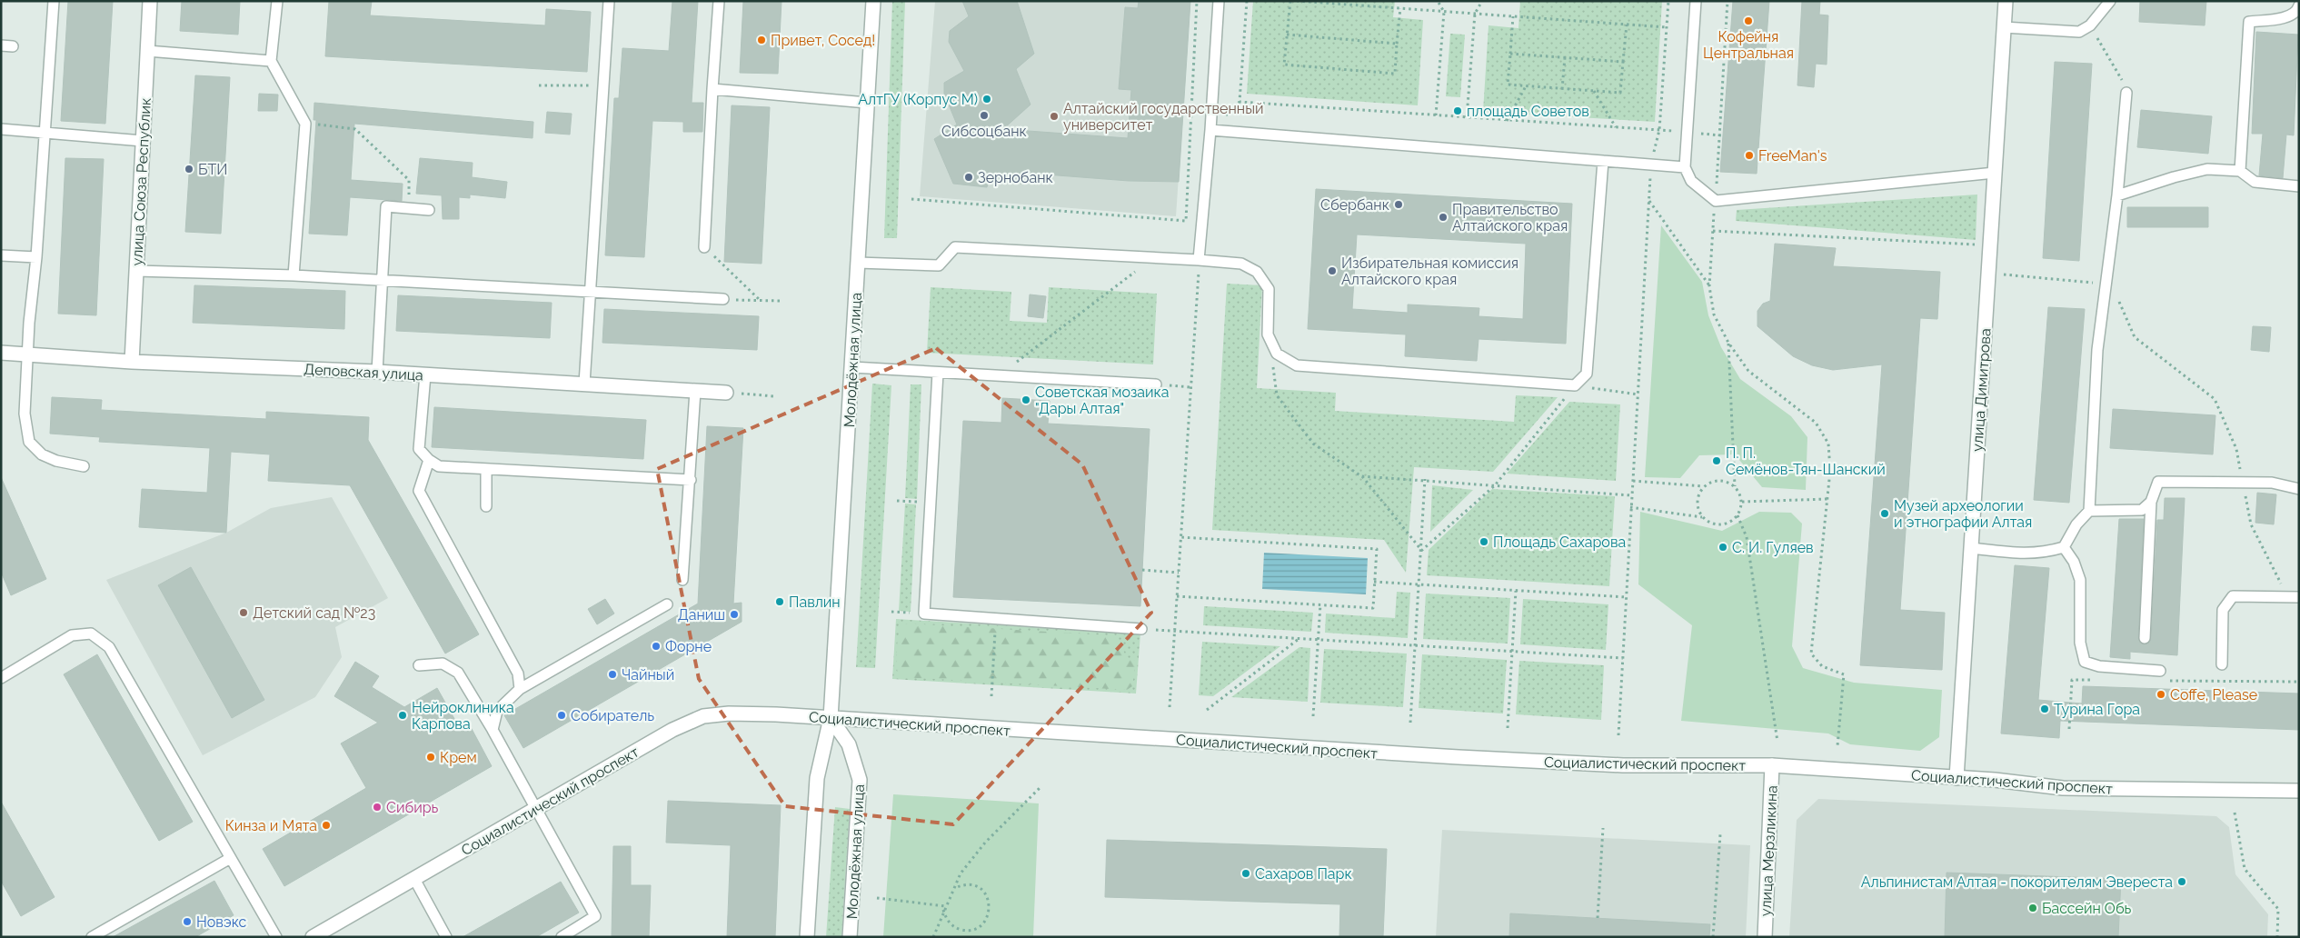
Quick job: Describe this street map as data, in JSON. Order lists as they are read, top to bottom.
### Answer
{
  "streets": {
    "street": [
      "улица Союза Республик",
      "Молодёжная улица",
      "Деповская улица",
      "улица Димитрова",
      "Социалистический проспект",
      "улица Мерзликина"
    ]
  },
  "crossings": [
    ["улица Союза Республик", "Деповская улица"],
    ["Молодёжная улица", "Социалистический проспект"],
    ["улица Димитрова", "Социалистический проспект"],
    ["Социалистический проспект", "улица Мерзликина"]
  ],
  "places": [
    "Кофейня Центральная",
    "Привет, Сосед!",
    "АлтГУ (Корпус М)",
    "площадь Советов",
    "Сибсоцбанк",
    "Алтайский государственный университет",
    "FreeMan's",
    "БТИ",
    "Зернобанк",
    "Сбербанк",
    "Правительство Алтайского края",
    "Избирательная комиссия Алтайского края",
    "Советская мозаика \"Дары Алтая\"",
    "П. П. Семёнов-Тян-Шанский",
    "Музей археологии и этнографии Алтая",
    "Площадь Сахарова",
    "С. И. Гуляев",
    "Павлин",
    "Детский сад №23",
    "Даниш",
    "Форне",
    "Чайный",
    "Coffe, Please",
    "Турина Гора",
    "Нейроклиника Карпова",
    "Собиратель",
    "Крем",
    "Сибирь",
    "Кинза и Мята",
    "Сахаров Парк",
    "Альпинистам Алтая - покорителям Эвереста",
    "Бассейн Обь",
    "Новэкс"
  ]
}
